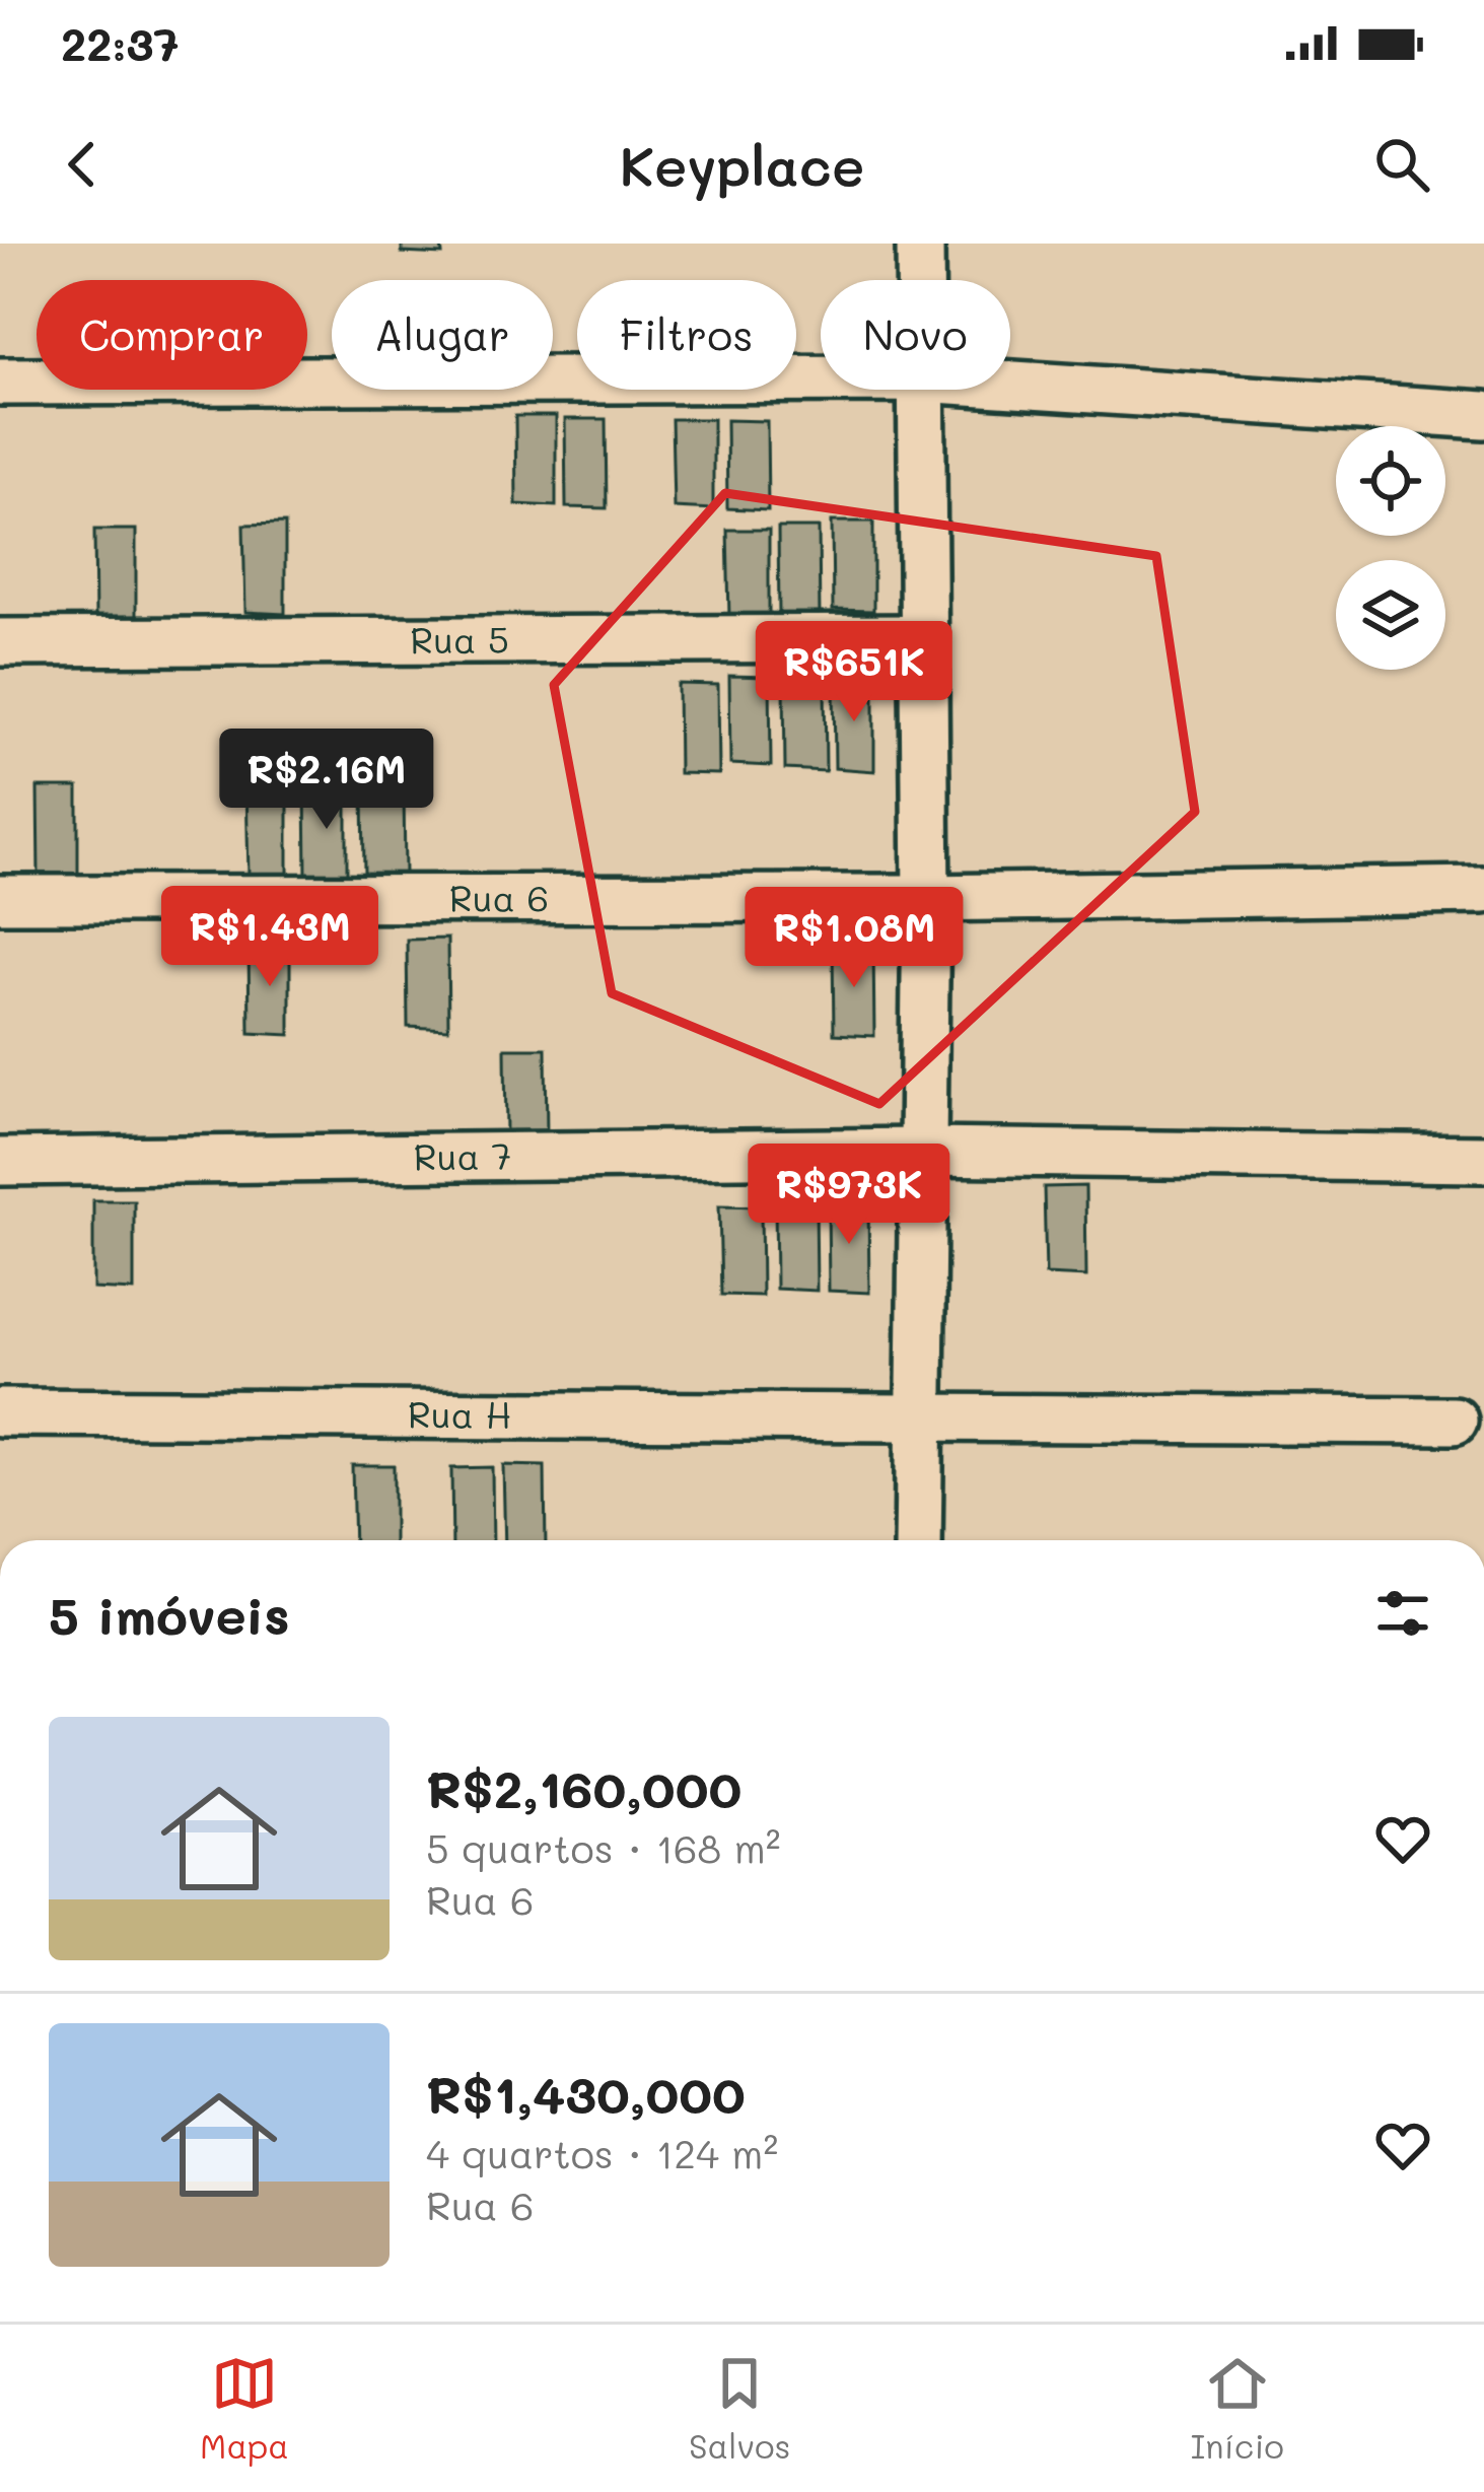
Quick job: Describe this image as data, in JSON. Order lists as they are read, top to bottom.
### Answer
{
  "streets": {
    "street": [
      "Rua 5",
      "Rua 6",
      "Rua 7",
      "Rua H"
    ]
  },
  "page": {
    "status": "22:37",
    "header": "Keyplace",
    "chip": [
      "Comprar",
      "Alugar",
      "Filtros",
      "Novo"
    ],
    "price": [
      "R$651K",
      "R$2.16M",
      "R$1.43M",
      "R$1.08M",
      "R$973K"
    ],
    "heading": "5 imóveis",
    "list": [
      {
        "name": "R$2,160,000",
        "note": "5 quartos · 168 m² · Rua 6"
      },
      {
        "name": "R$1,430,000",
        "note": "4 quartos · 124 m² · Rua 6"
      }
    ],
    "tabs": ["Mapa", "Salvos", "Início"]
  }
}
